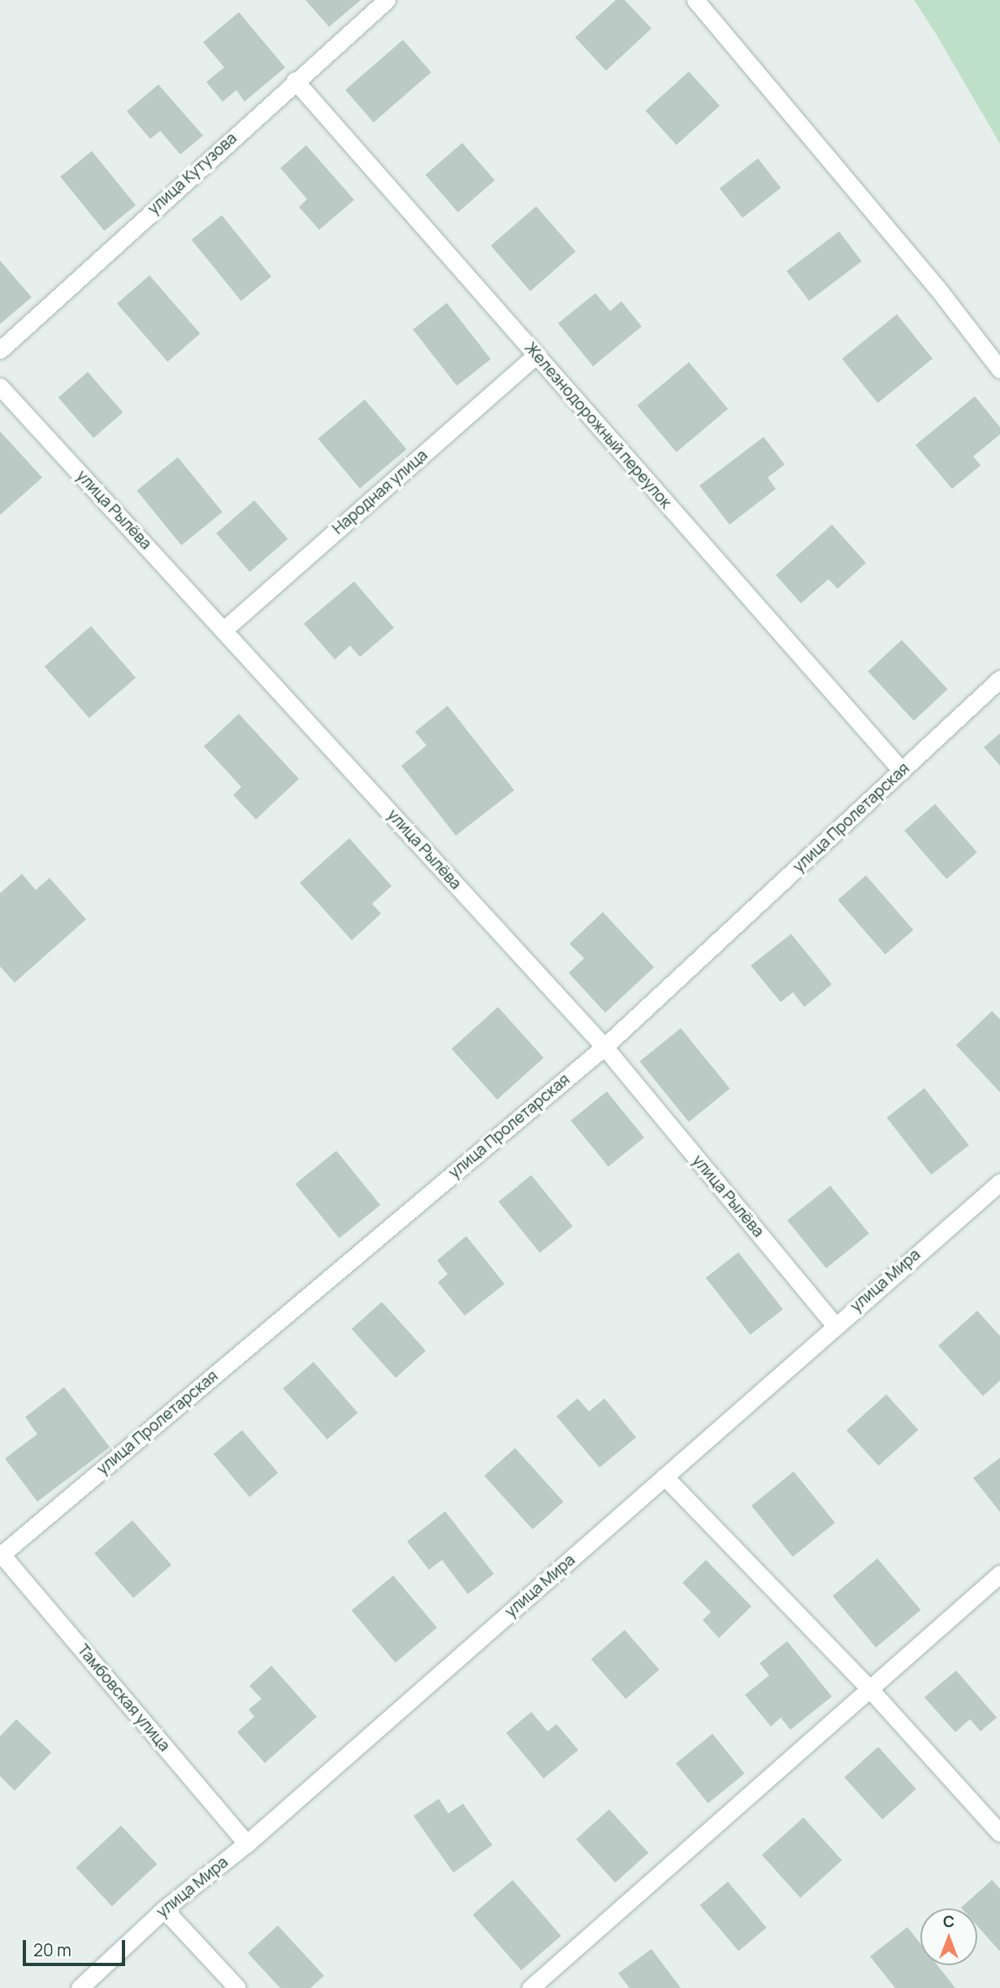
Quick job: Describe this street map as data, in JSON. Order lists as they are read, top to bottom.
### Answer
{
  "streets": {
    "street": [
      "улица Кутузова",
      "Железнодорожный переулок",
      "Народная улица",
      "улица Рылёва",
      "улица Пролетарская",
      "улица Мира",
      "Тамбовская улица"
    ]
  },
  "crossings": [
    ["улица Кутузова", "Железнодорожный переулок"],
    ["Железнодорожный переулок", "Народная улица"],
    ["Железнодорожный переулок", "улица Пролетарская"],
    ["Народная улица", "улица Рылёва"],
    ["улица Рылёва", "улица Пролетарская"],
    ["улица Рылёва", "улица Мира"],
    ["улица Пролетарская", "Тамбовская улица"],
    ["улица Мира", "Тамбовская улица"]
  ],
  "scale_bar": "20 m",
  "north": "top"
}
